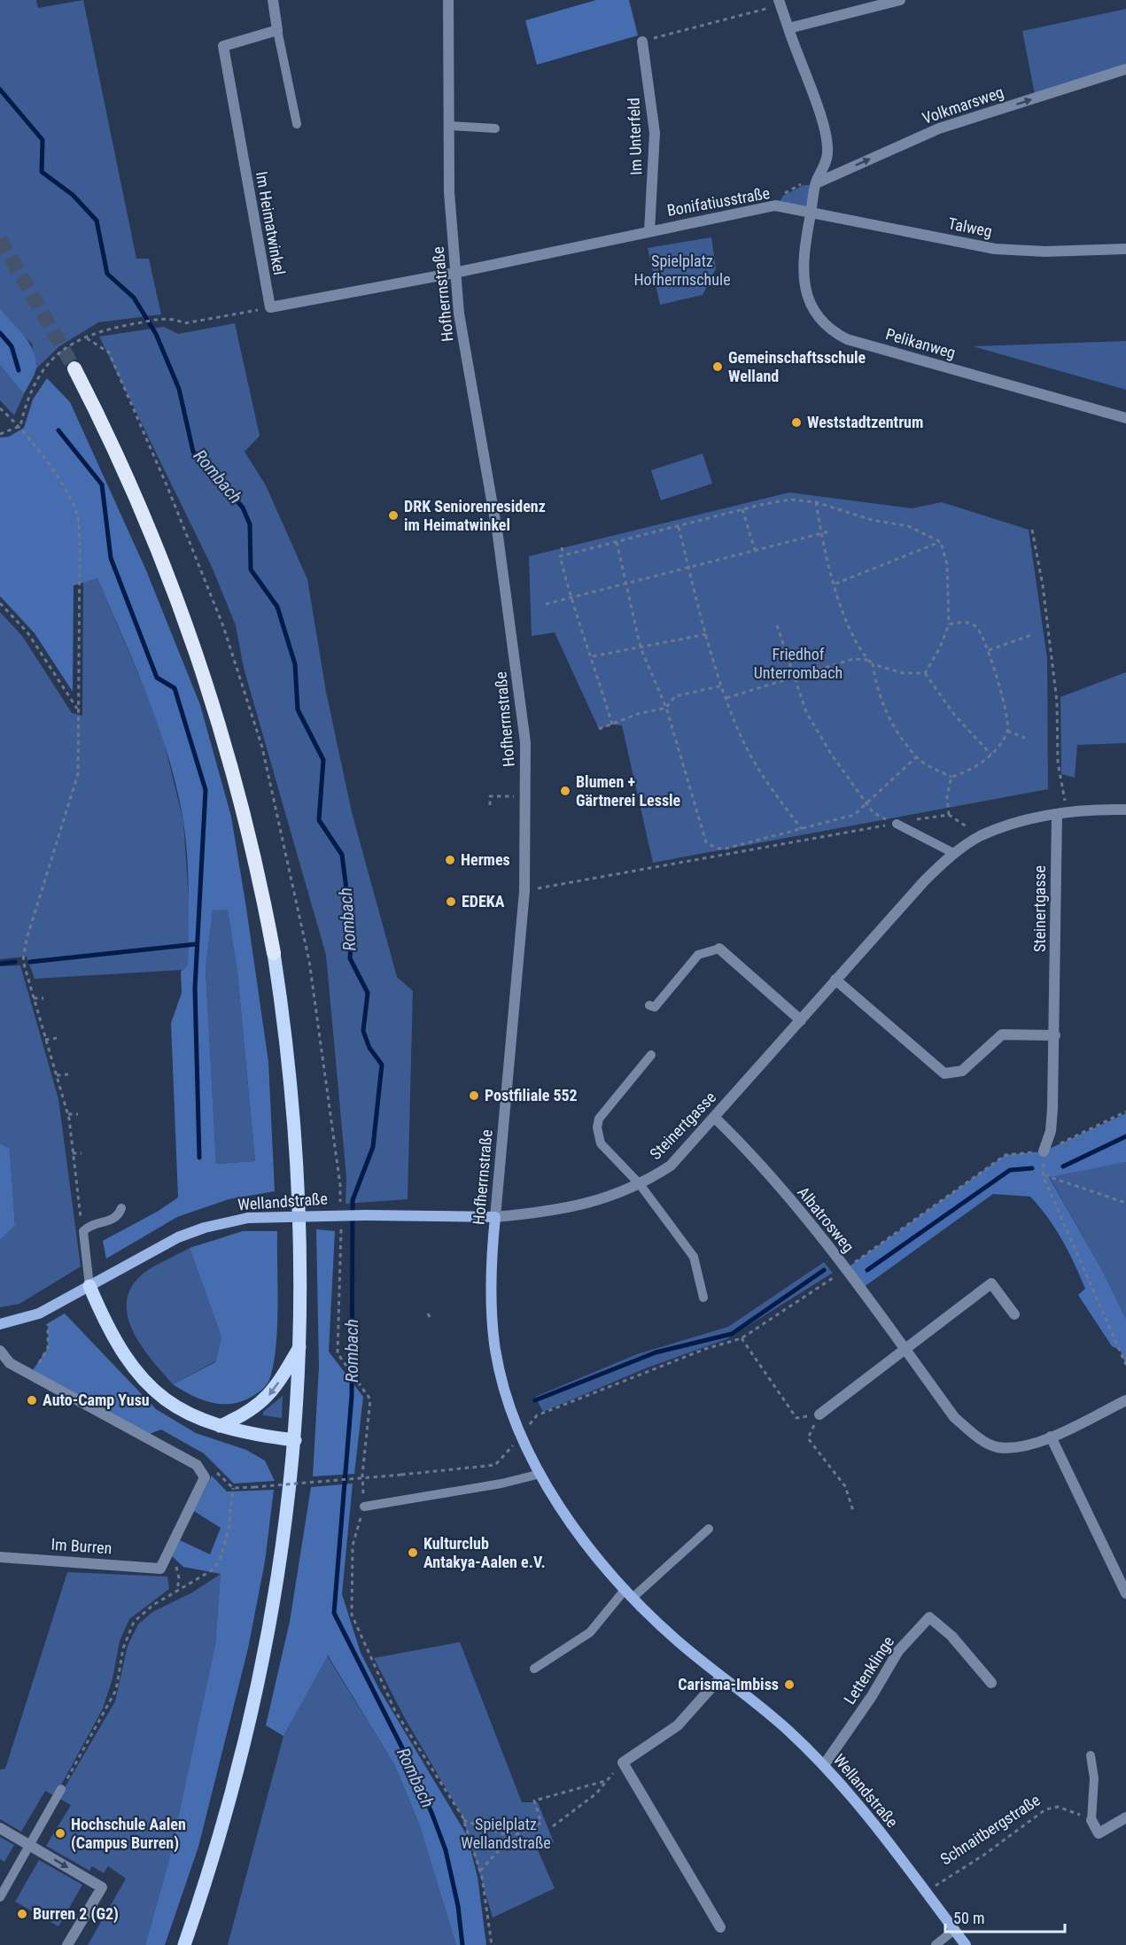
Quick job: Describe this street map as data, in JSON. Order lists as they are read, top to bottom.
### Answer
{
  "streets": {
    "main road": ["Hofherrnstraße", "Wellandstraße"],
    "street": [
      "Volkmarsweg",
      "Im Unterfeld",
      "Bonifatiusstraße",
      "Im Heimatwinkel",
      "Talweg",
      "Pelikanweg",
      "Steinertgasse",
      "Albatrosweg",
      "Im Burren",
      "Lettenklinge"
    ],
    "path": ["Schnaitbergstraße"]
  },
  "crossings": [
    ["Im Unterfeld", "Bonifatiusstraße"],
    ["Bonifatiusstraße", "Talweg"],
    ["Bonifatiusstraße", "Hofherrnstraße"],
    ["Bonifatiusstraße", "Pelikanweg"],
    ["Talweg", "Pelikanweg"],
    ["Hofherrnstraße", "Steinertgasse"],
    ["Hofherrnstraße", "Wellandstraße"],
    ["Steinertgasse", "Wellandstraße"],
    ["Steinertgasse", "Albatrosweg"],
    ["Wellandstraße", "Lettenklinge"],
    ["Wellandstraße", "Schnaitbergstraße"]
  ],
  "one_way": ["Volkmarsweg"],
  "water": ["Rombach"],
  "parks": ["Spielplatz Hofherrnschule", "Friedhof Unterrombach", "Spielplatz Wellandstraße"],
  "places": [
    "Gemeinschaftsschule Welland",
    "Weststadtzentrum",
    "DRK Seniorenresidenz im Heimatwinkel",
    "Blumen + Gärtnerei Lessle",
    "Hermes",
    "EDEKA",
    "Postfiliale 552",
    "Auto-Camp Yusu",
    "Kulturclub Antakya-Aalen e.V.",
    "Carisma-Imbiss",
    "Hochschule Aalen (Campus Burren)",
    "Burren 2 (G2)"
  ],
  "scale_bar": "50 m"
}
